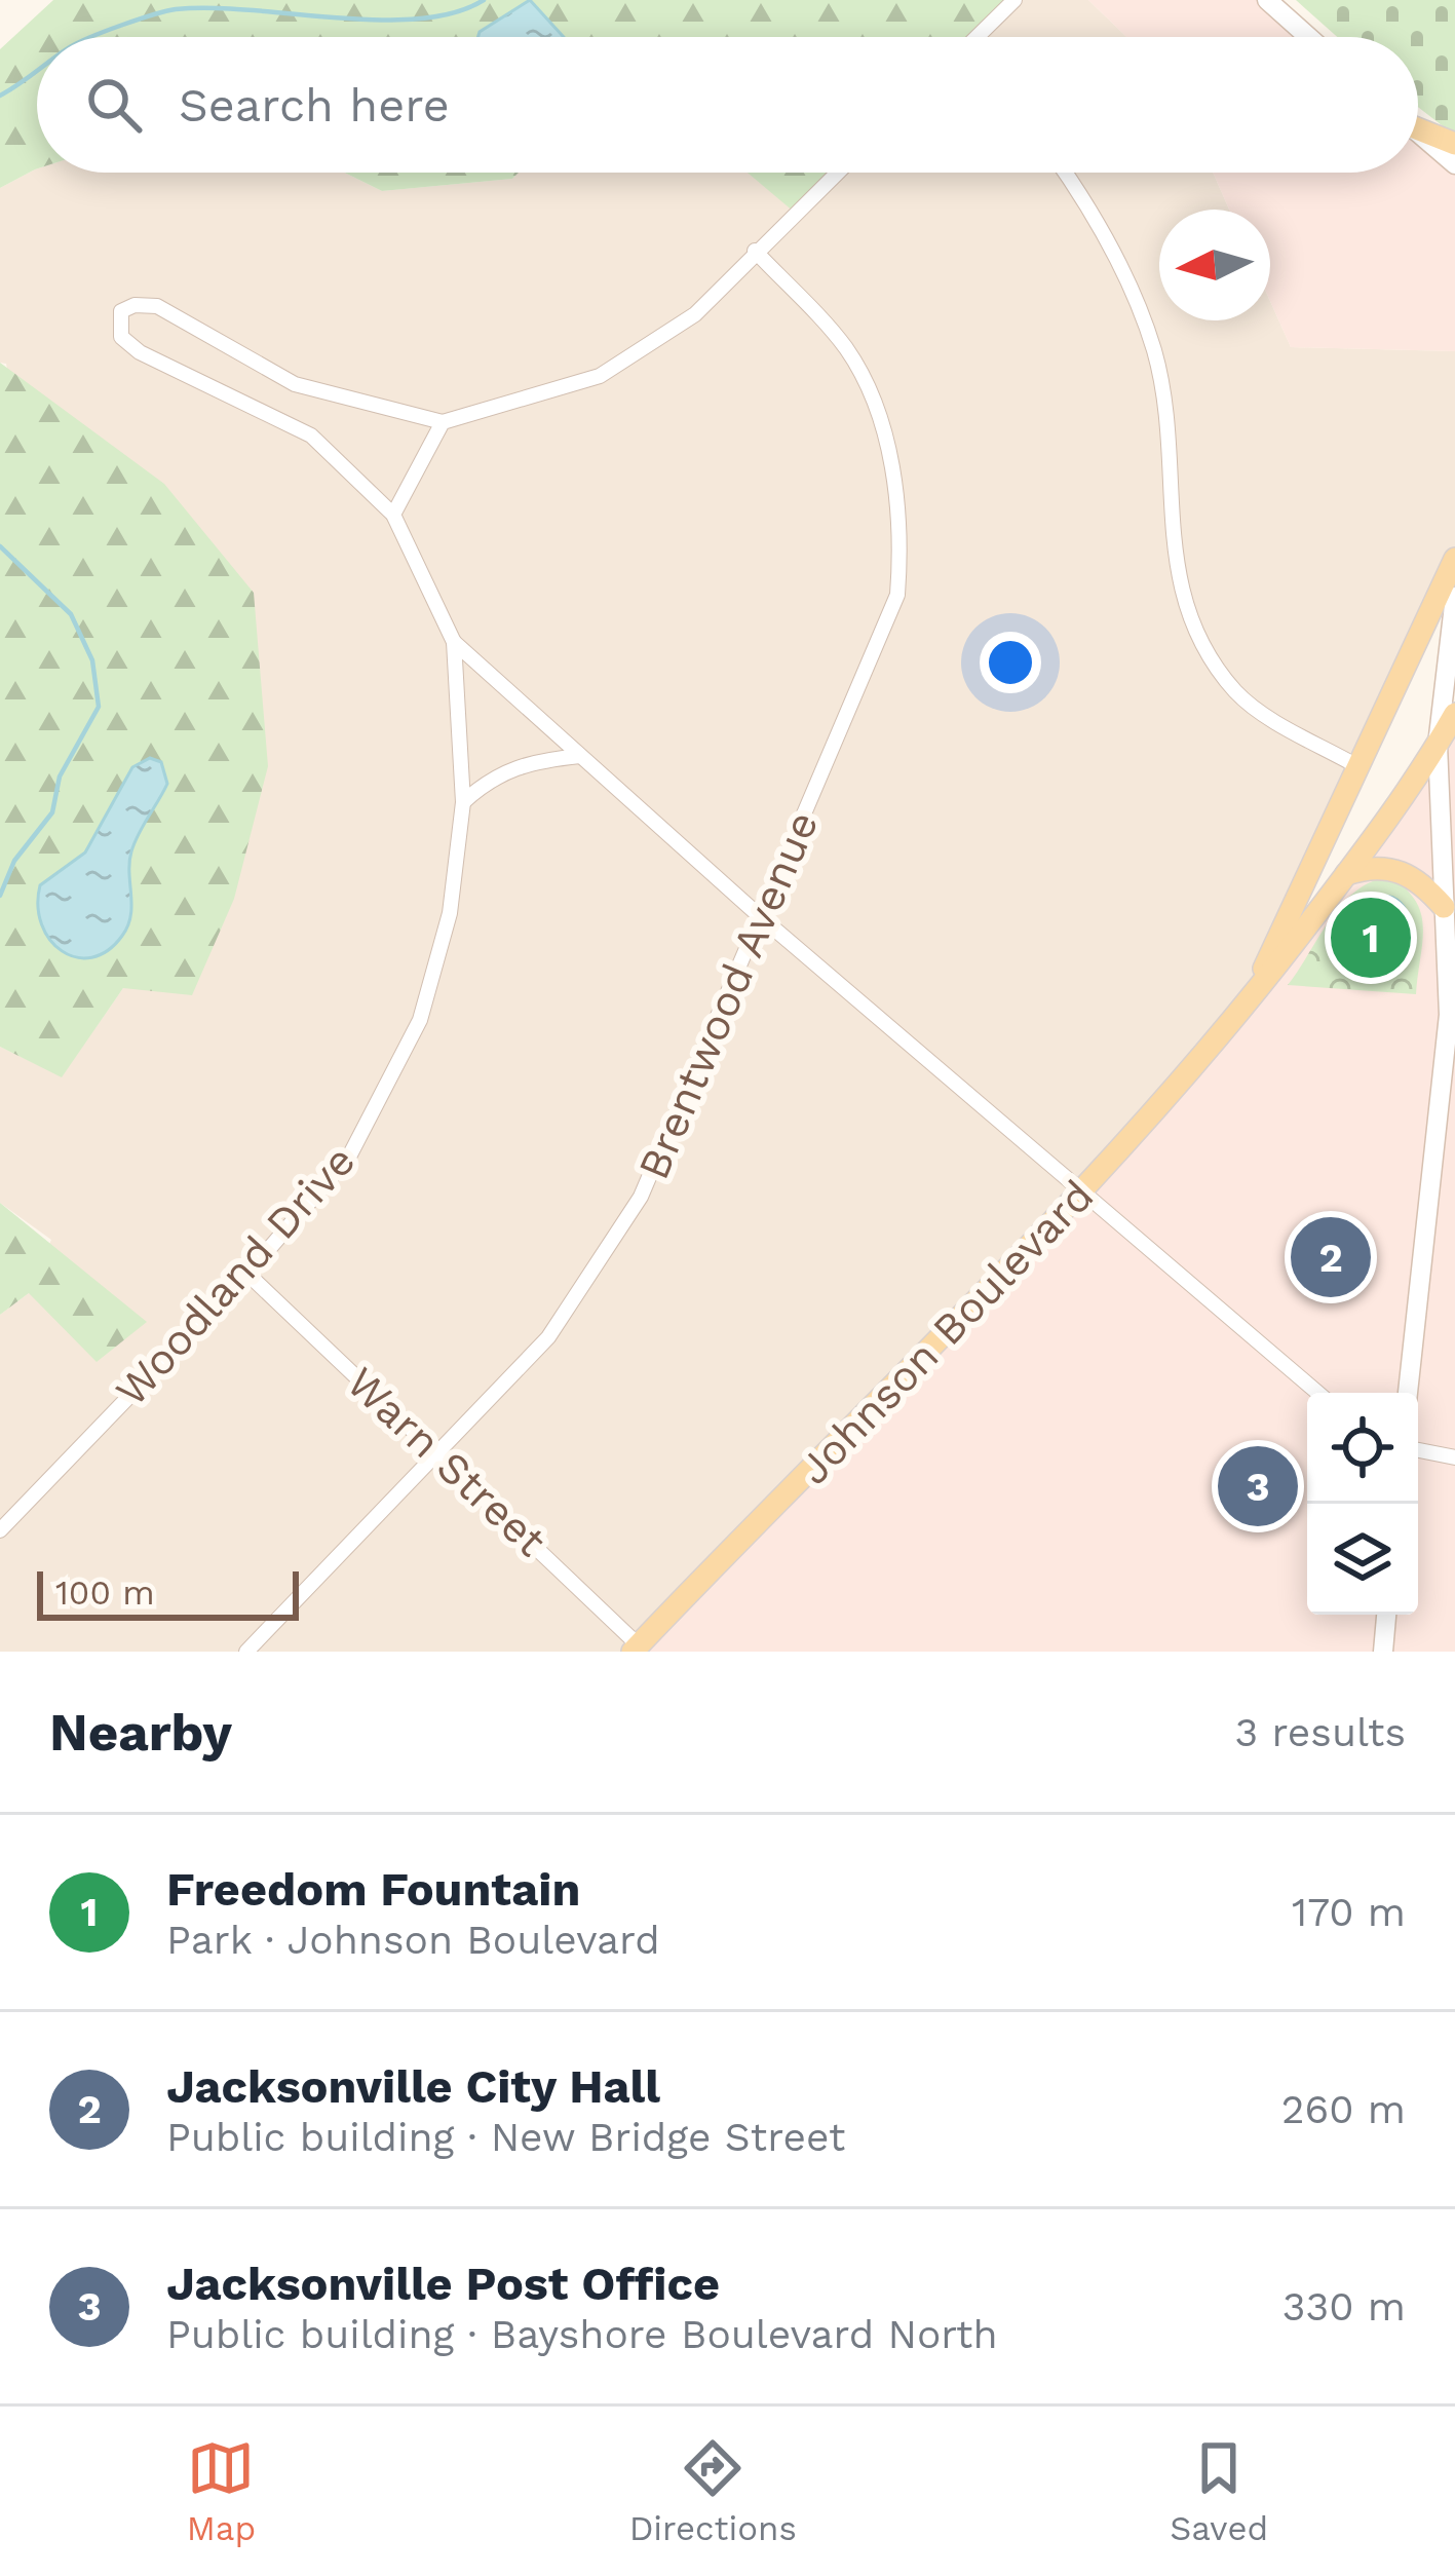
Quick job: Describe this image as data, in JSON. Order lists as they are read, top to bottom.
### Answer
{
  "streets": {
    "main road": ["Johnson Boulevard"],
    "street": ["Brentwood Avenue", "Woodland Drive", "Warn Street"]
  },
  "crossings": [
    ["Brentwood Avenue", "Warn Street"],
    ["Woodland Drive", "Warn Street"],
    ["Johnson Boulevard", "Warn Street"]
  ],
  "scale_bar": "100 m",
  "north": "left",
  "page": {
    "search": "Search here",
    "pins": ["1", "2", "3"],
    "scale": "100 m",
    "heading": ["Nearby", "3 results"],
    "list": [
      {
        "mark": "1",
        "name": "Freedom Fountain",
        "note": "Park · Johnson Boulevard",
        "value": "170 m"
      },
      {
        "mark": "2",
        "name": "Jacksonville City Hall",
        "note": "Public building · New Bridge Street",
        "value": "260 m"
      },
      {
        "mark": "3",
        "name": "Jacksonville Post Office",
        "note": "Public building · Bayshore Boulevard North",
        "value": "330 m"
      }
    ],
    "nav": ["Map", "Directions", "Saved"]
  }
}
